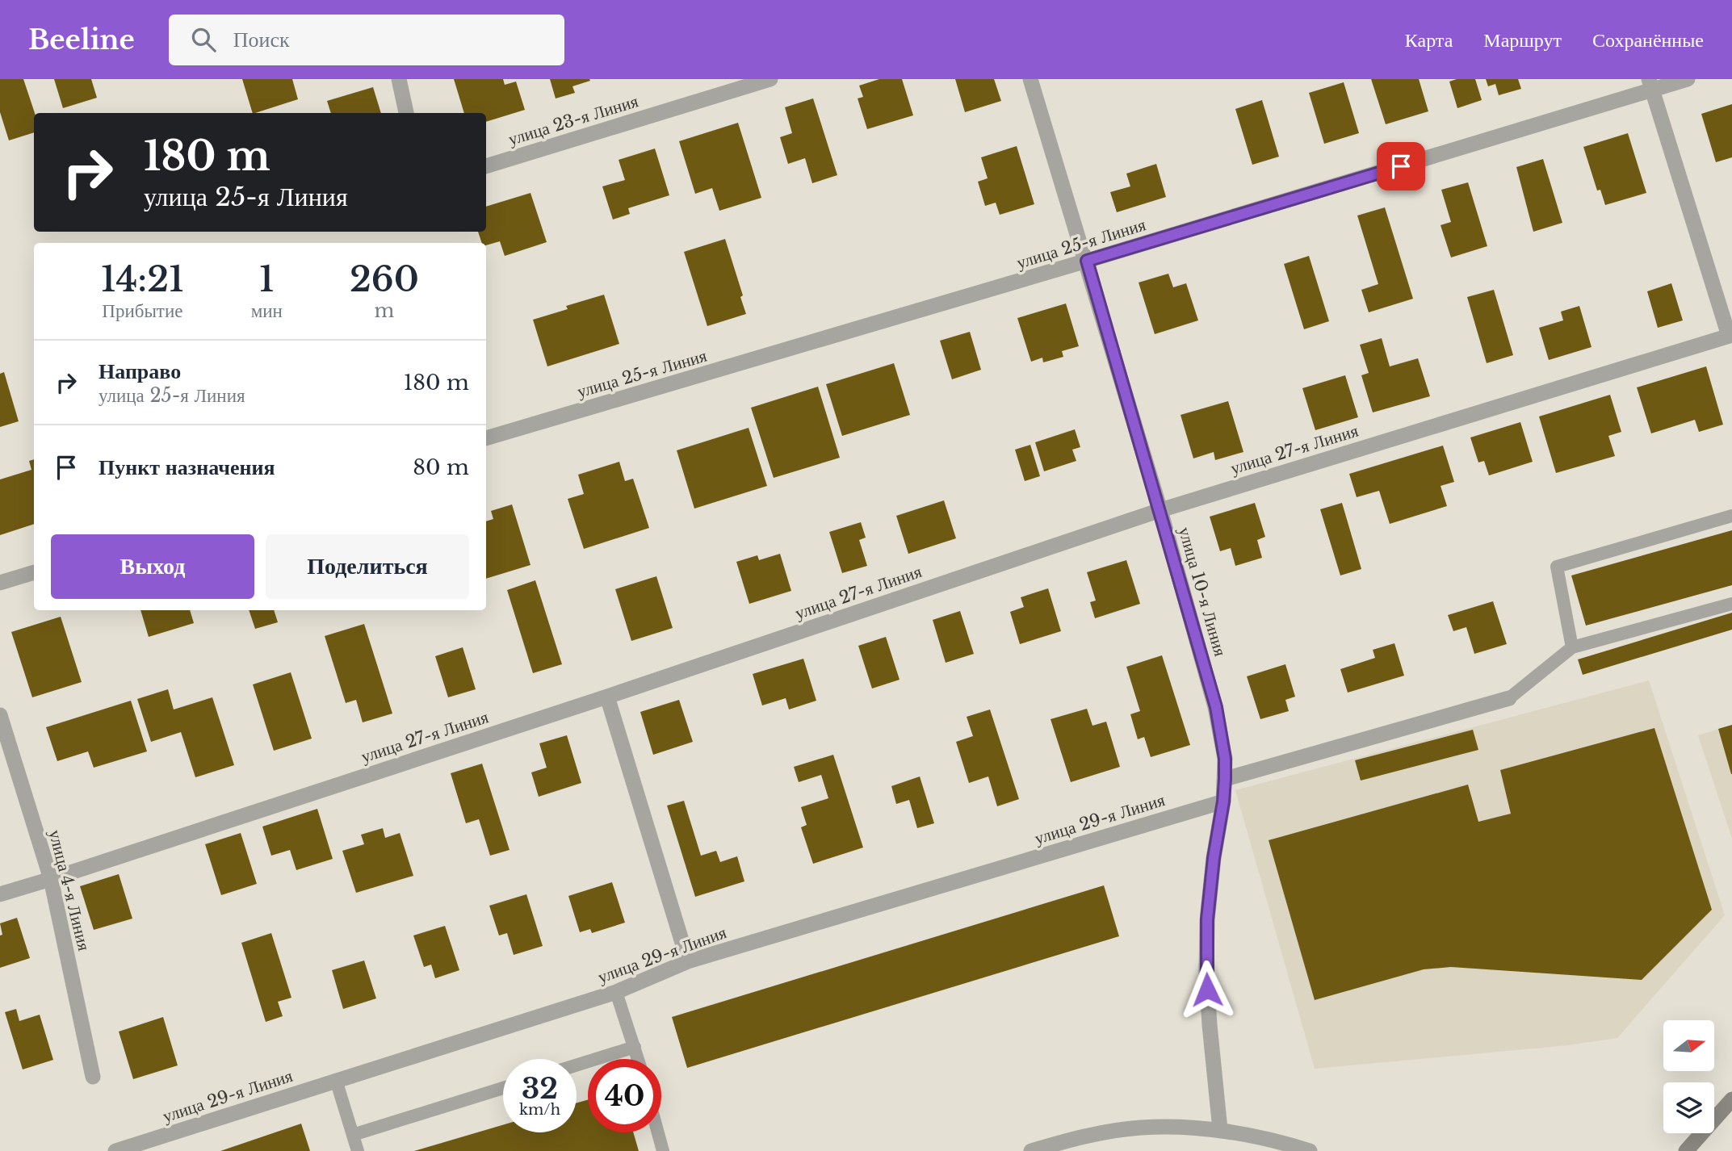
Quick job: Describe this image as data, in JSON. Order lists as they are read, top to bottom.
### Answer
{
  "streets": {
    "street": [
      "улица 23-я Линия",
      "улица 25-я Линия",
      "улица 27-я Линия",
      "улица 10-я Линия",
      "улица 29-я Линия",
      "улица 4-я Линия"
    ]
  },
  "crossings": [
    ["улица 25-я Линия", "улица 10-я Линия"],
    ["улица 27-я Линия", "улица 10-я Линия"],
    ["улица 27-я Линия", "улица 4-я Линия"],
    ["улица 10-я Линия", "улица 29-я Линия"]
  ],
  "north": "right",
  "page": {
    "header": "Beeline",
    "search": "Поиск",
    "nav": ["Карта", "Маршрут", "Сохранённые"],
    "turn": ["180 m", "улица 25-я Линия"],
    "eta": [
      "14:21",
      "Прибытие",
      "1",
      "мин",
      "260",
      "m"
    ],
    "list": [
      {
        "name": "Направо",
        "note": "улица 25-я Линия",
        "value": "180 m"
      },
      {
        "name": "Пункт назначения",
        "value": "80 m"
      }
    ],
    "buttons": ["Выход", "Поделиться"],
    "speed": "32 km/h",
    "limit": "40"
  }
}
